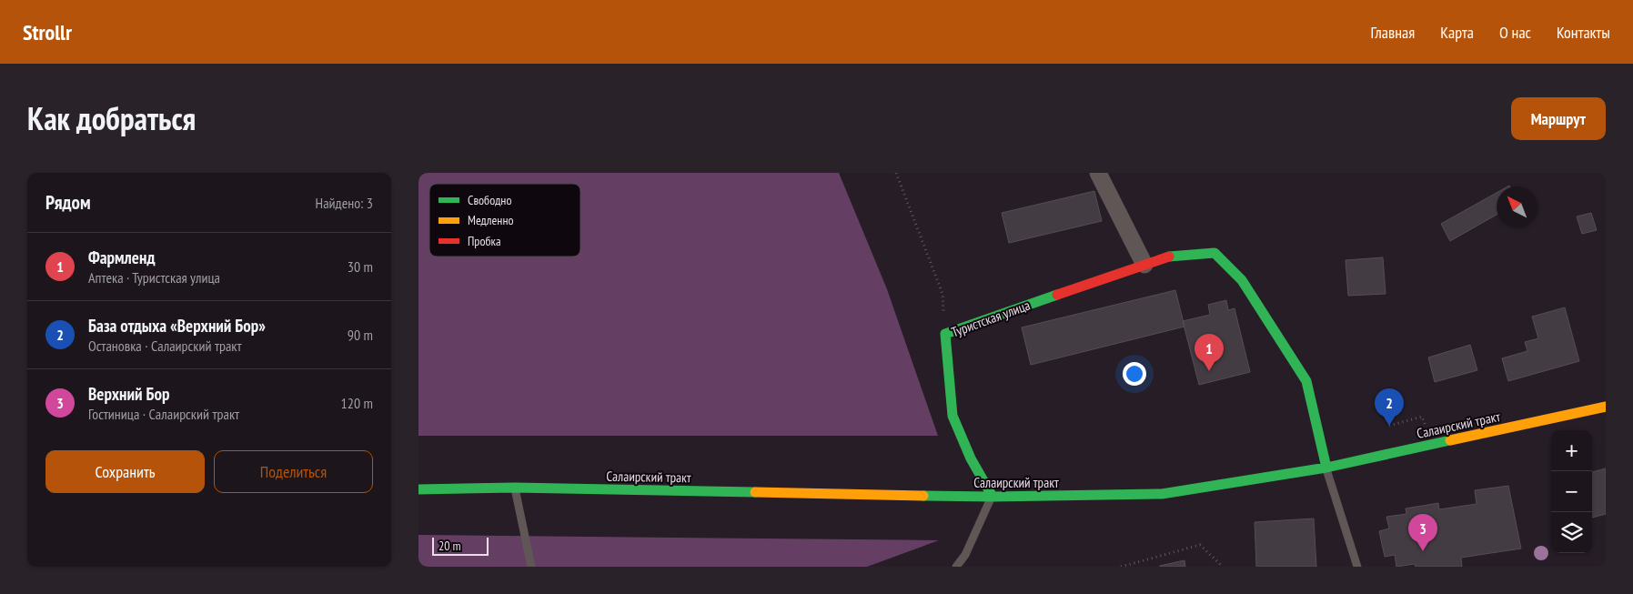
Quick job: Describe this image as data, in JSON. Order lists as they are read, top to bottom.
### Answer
{
  "streets": {
    "street": ["Туристская улица", "Салаирский тракт"]
  },
  "crossings": [
    ["Туристская улица", "Салаирский тракт"]
  ],
  "legend": ["Свободно", "Медленно", "Пробка"],
  "scale_bar": "20 m",
  "north": "top left",
  "page": {
    "header": "Strollr",
    "nav": [
      "Главная",
      "Карта",
      "О нас",
      "Контакты"
    ],
    "title": "Как добраться",
    "buttons": [
      "Маршрут",
      ["Сохранить", "Поделиться"]
    ],
    "heading": ["Рядом", "Найдено: 3"],
    "list": [
      {
        "mark": "1",
        "name": "Фармленд",
        "note": "Аптека · Туристская улица",
        "value": "30 m"
      },
      {
        "mark": "2",
        "name": "База отдыха «Верхний Бор»",
        "note": "Остановка · Салаирский тракт",
        "value": "90 m"
      },
      {
        "mark": "3",
        "name": "Верхний Бор",
        "note": "Гостиница · Салаирский тракт",
        "value": "120 m"
      }
    ],
    "pins": ["1", "2", "3"],
    "map_buttons": ["+", "−"],
    "scale": "20 m"
  }
}
